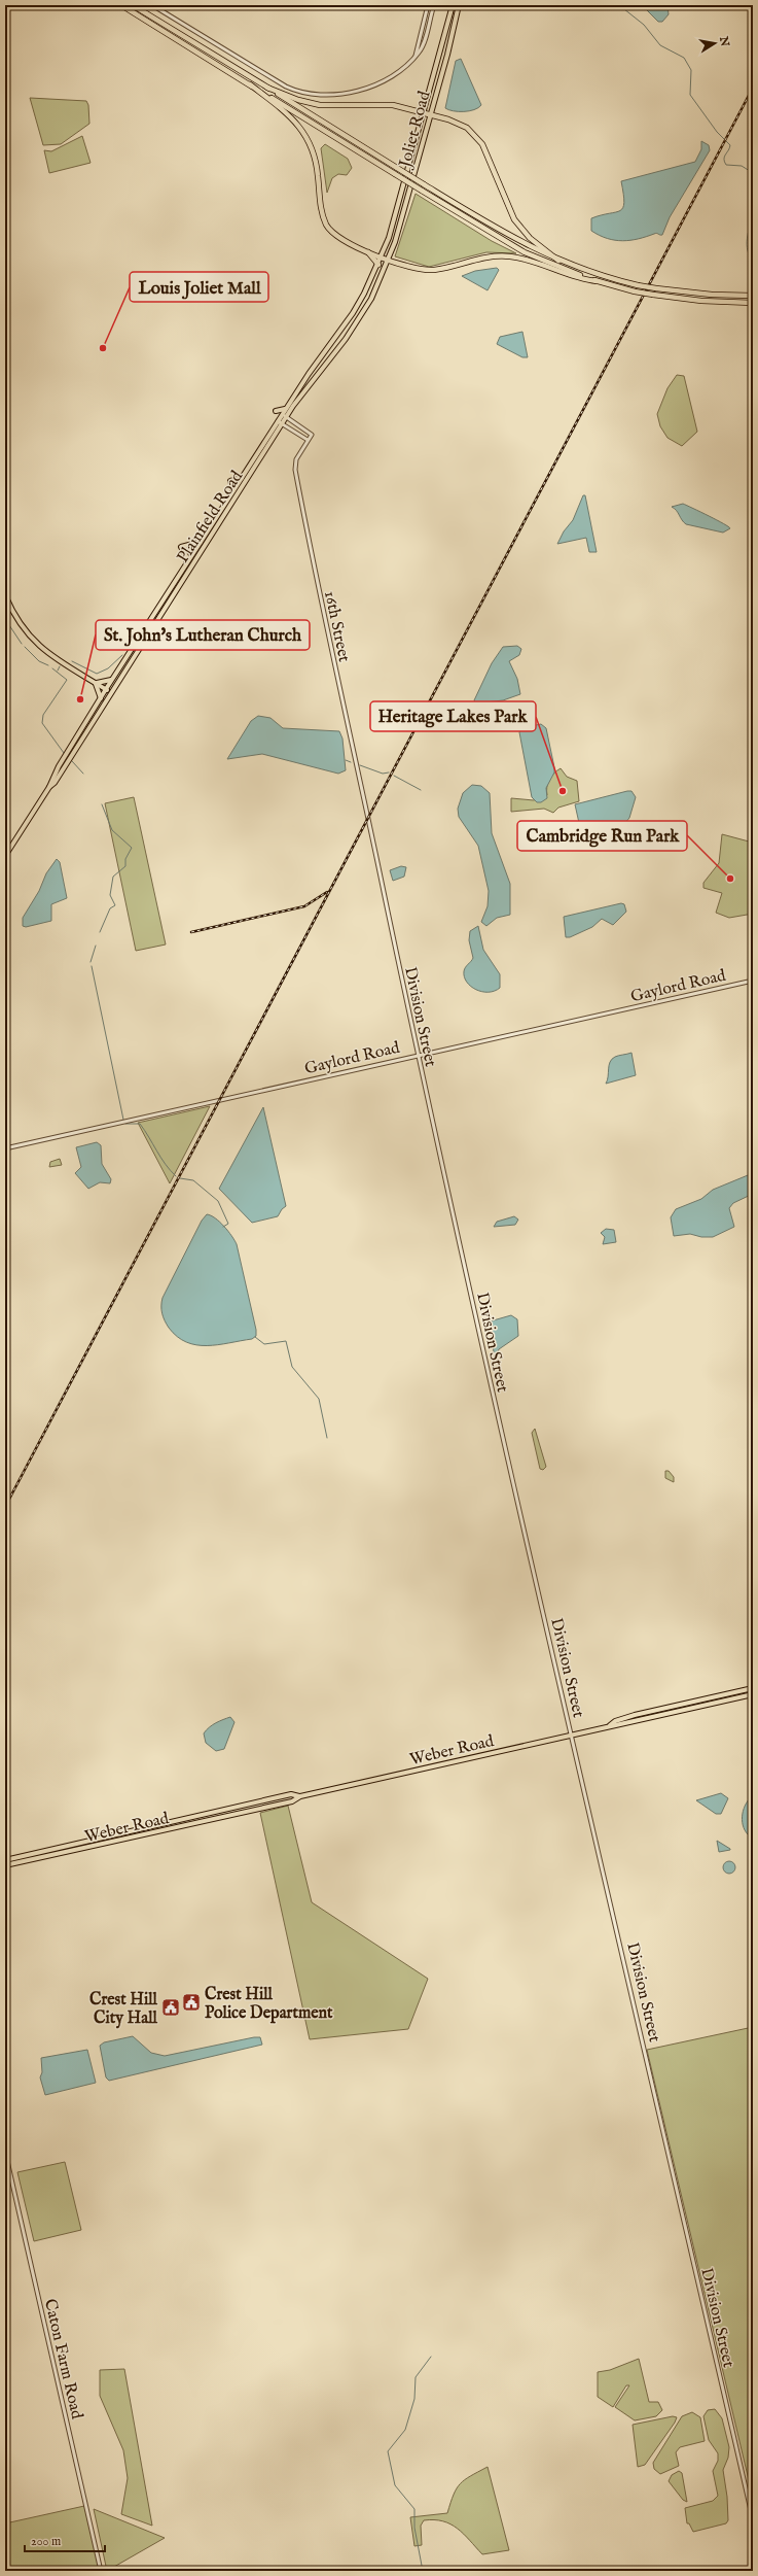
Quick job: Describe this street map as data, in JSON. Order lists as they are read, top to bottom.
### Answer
{
  "streets": {
    "main road": ["Joliet Road", "Plainfield Road", "Weber Road"],
    "street": [
      "16th Street",
      "Gaylord Road",
      "Division Street",
      "Caton Farm Road"
    ]
  },
  "crossings": [
    ["Joliet Road", "Plainfield Road"],
    ["Plainfield Road", "16th Street"],
    ["16th Street", "Division Street"],
    ["Gaylord Road", "Division Street"],
    ["Division Street", "Weber Road"]
  ],
  "places": {
    "other": [
      "Louis Joliet Mall",
      "St. John's Lutheran Church",
      "Heritage Lakes Park",
      "Cambridge Run Park"
    ],
    "public building": ["Crest Hill Police Department", "Crest Hill City Hall"]
  },
  "scale_bar": "200 m",
  "north": "right"
}
